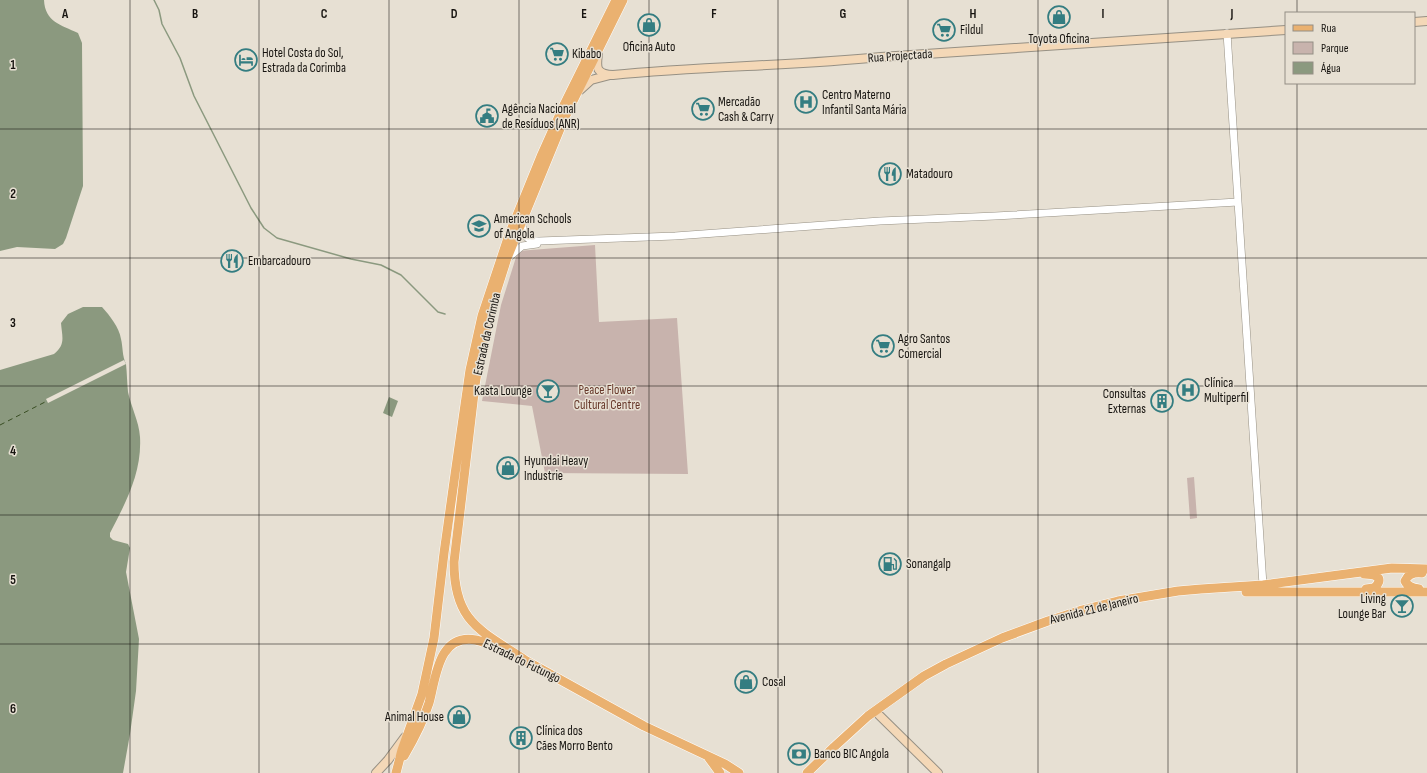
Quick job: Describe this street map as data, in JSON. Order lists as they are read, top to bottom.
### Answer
{
  "streets": {
    "main road": [
      "Rua Projectada",
      "Estrada da Corimba",
      "Avenida 21 de Janeiro",
      "Estrada do Futungo"
    ]
  },
  "crossings": [
    ["Rua Projectada", "Estrada da Corimba"],
    ["Estrada da Corimba", "Estrada do Futungo"]
  ],
  "parks": ["Peace Flower Cultural Centre"],
  "places": {
    "shop": [
      "Toyota Oficina",
      "Oficina Auto",
      "Hyundai Heavy Industrie",
      "Cosal",
      "Animal House"
    ],
    "supermarket": [
      "Fildul",
      "Kibabo",
      "Mercadão Cash & Carry",
      "Agro Santos Comercial"
    ],
    "hotel": ["Hotel Costa do Sol, Estrada da Corimba"],
    "hospital": ["Centro Materno Infantil Santa Mária", "Clínica Multiperfil"],
    "public building": ["Agência Nacional de Resíduos (ANR)"],
    "restaurant": ["Matadouro", "Embarcadouro"],
    "school or university": ["American Schools of Angola"],
    "bar": ["Kasta Lounge", "Living Lounge Bar"],
    "building": ["Consultas Externas", "Clínica dos Cães Morro Bento"],
    "fuel station": ["Sonangalp"],
    "bank": ["Banco BIC Angola"]
  },
  "legend": ["Rua", "Parque", "Água"],
  "grid": {
    "columns": [
      "A",
      "B",
      "C",
      "D",
      "E",
      "F",
      "G",
      "H",
      "I",
      "J"
    ],
    "rows": [
      "1",
      "2",
      "3",
      "4",
      "5",
      "6"
    ]
  }
}
